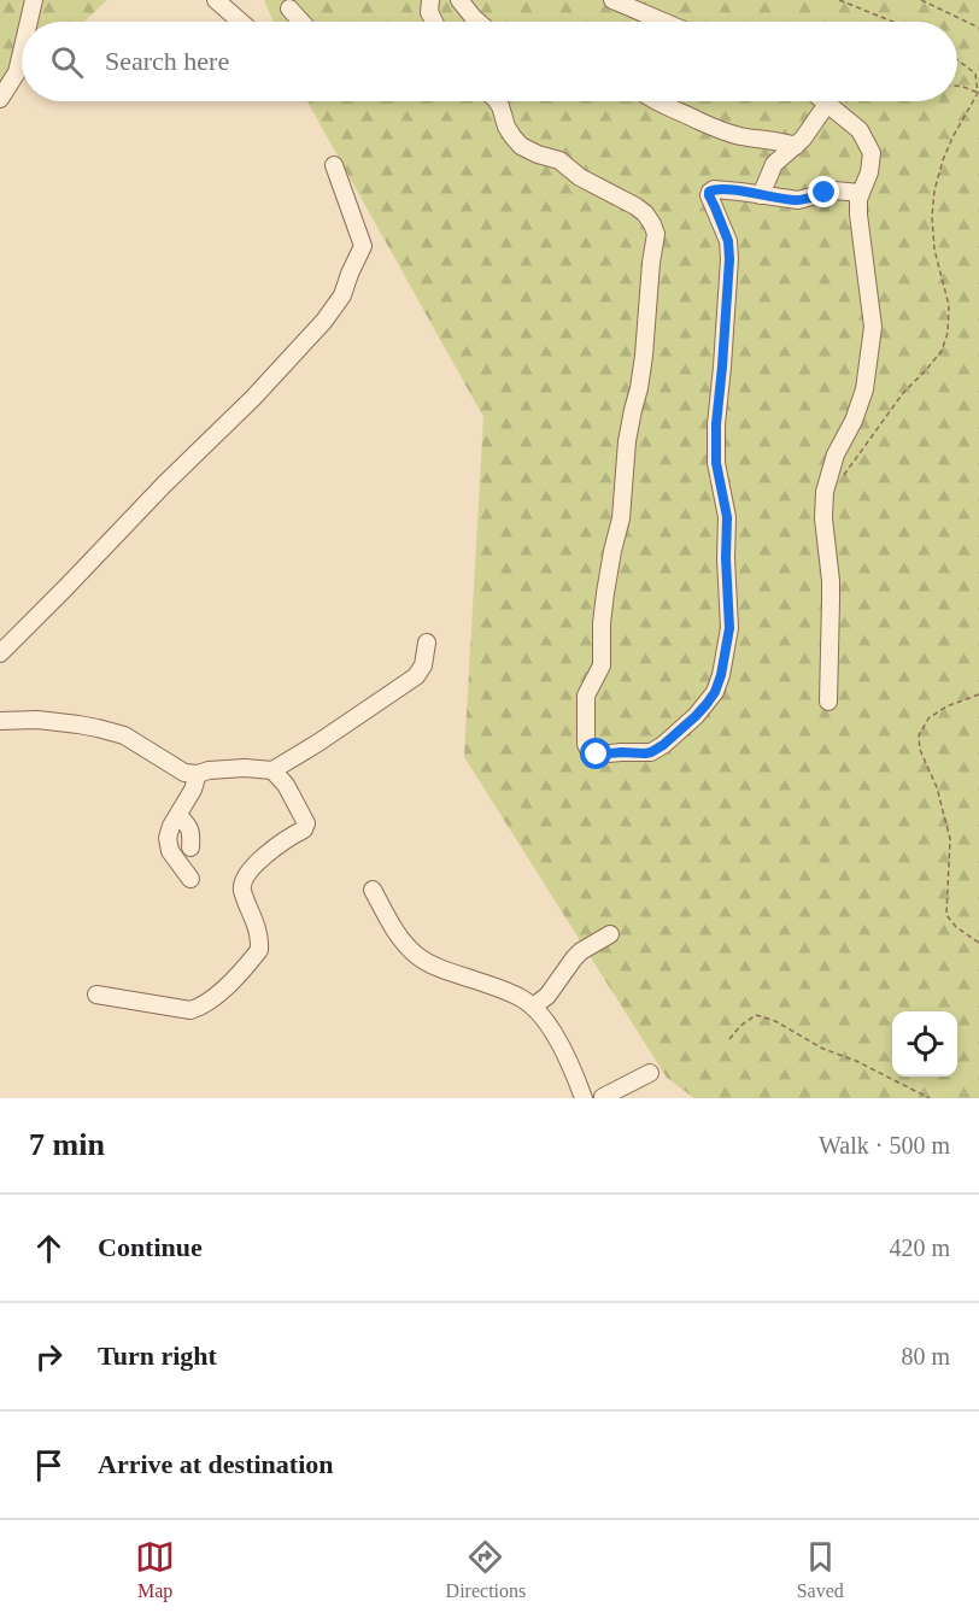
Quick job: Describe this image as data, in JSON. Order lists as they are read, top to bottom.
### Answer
{
  "page": {
    "search": "Search here",
    "heading": ["7 min", "Walk · 500 m"],
    "list": [
      ["Continue", "420 m"],
      ["Turn right", "80 m"],
      "Arrive at destination"
    ],
    "nav": ["Map", "Directions", "Saved"]
  }
}
